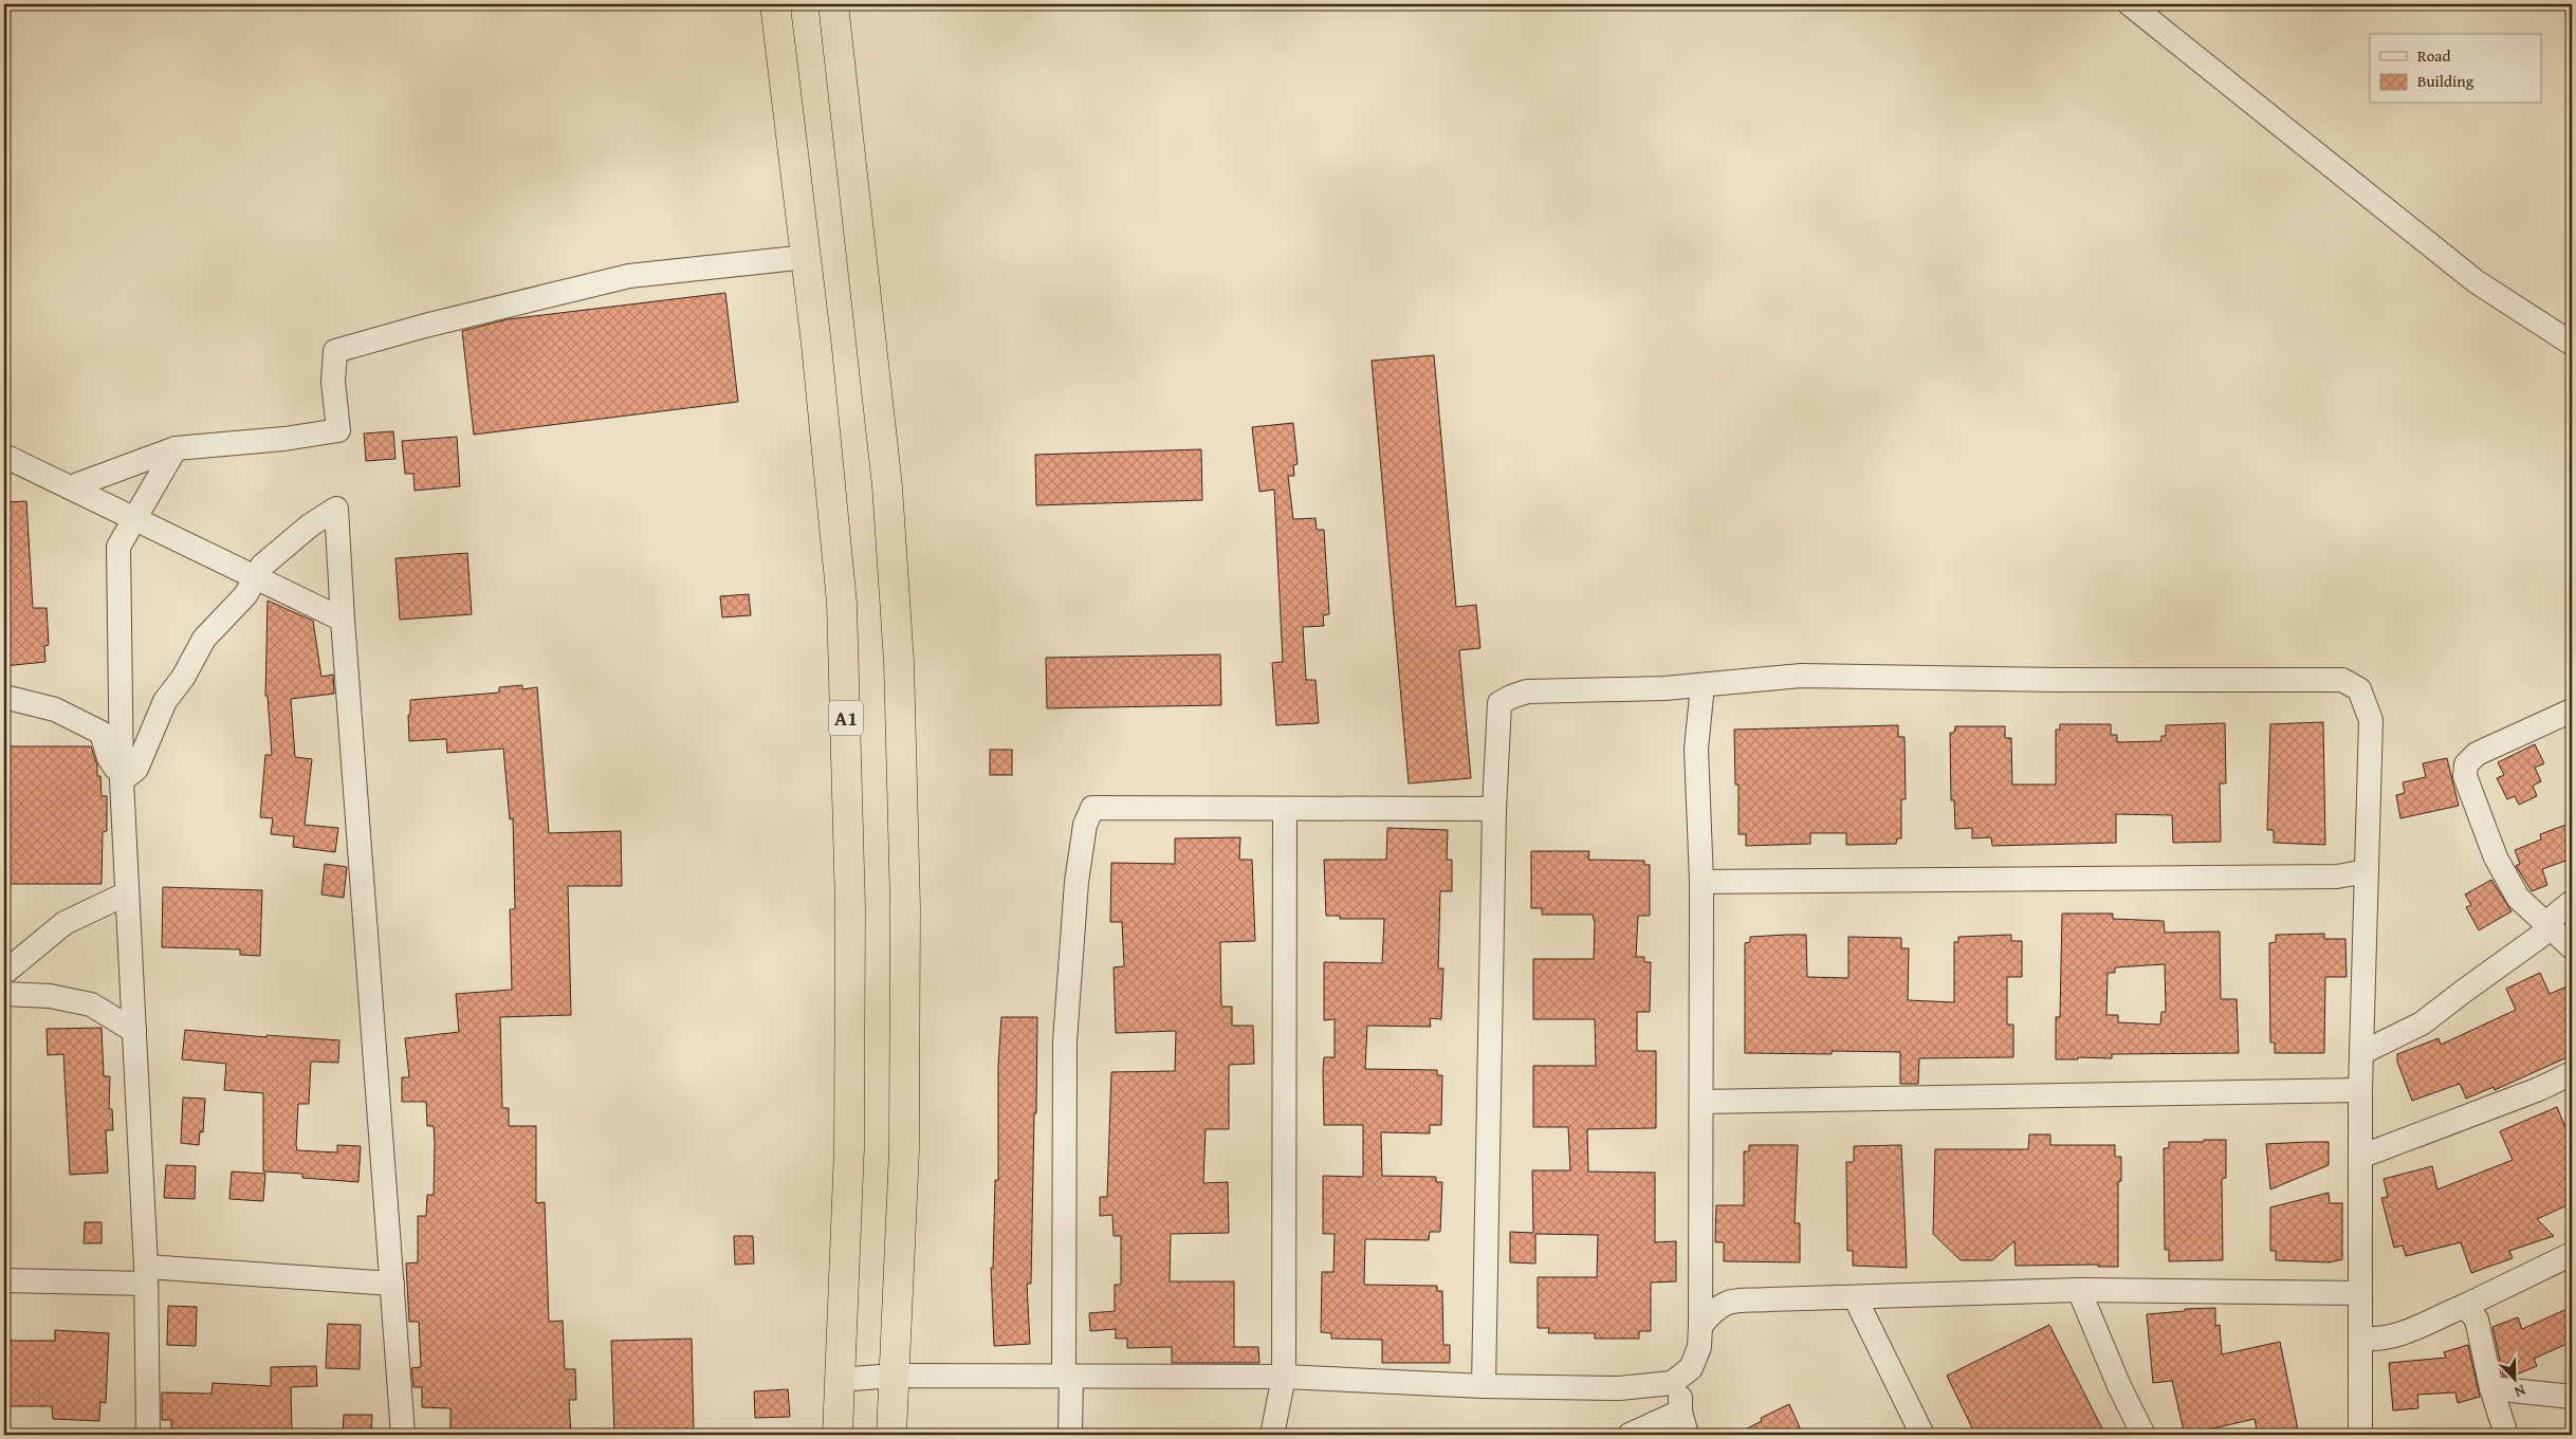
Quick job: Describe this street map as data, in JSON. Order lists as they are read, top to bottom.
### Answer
{
  "streets": {
    "highway": ["A1"]
  },
  "legend": ["Road", "Building"],
  "north": "bottom right"
}
